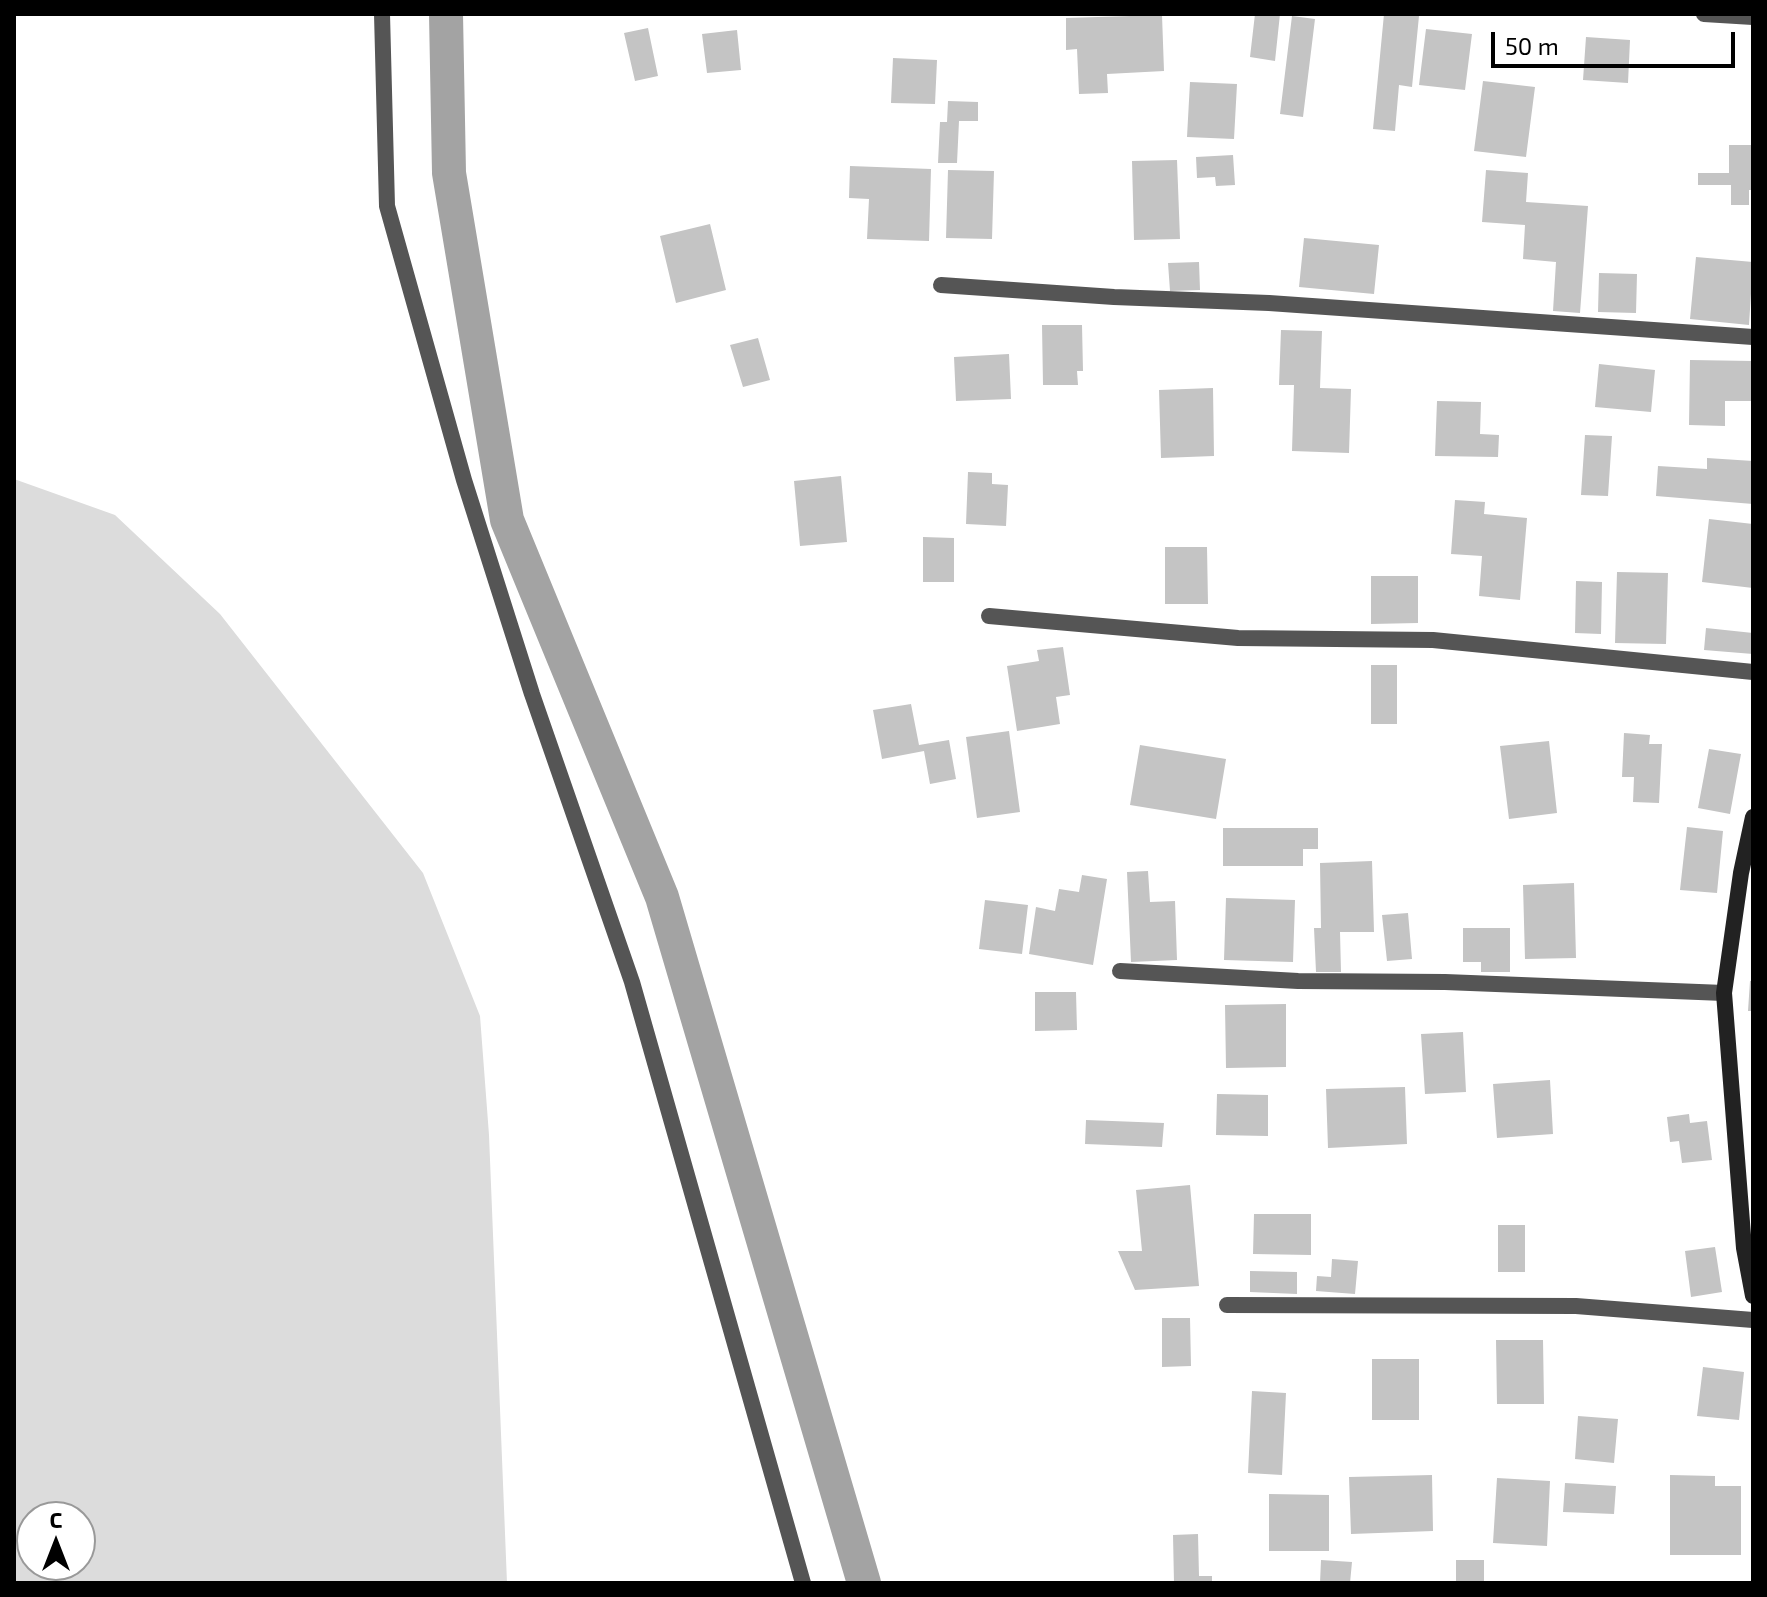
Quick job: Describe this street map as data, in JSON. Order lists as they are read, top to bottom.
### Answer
{
  "scale_bar": "50 m",
  "north": "top"
}
